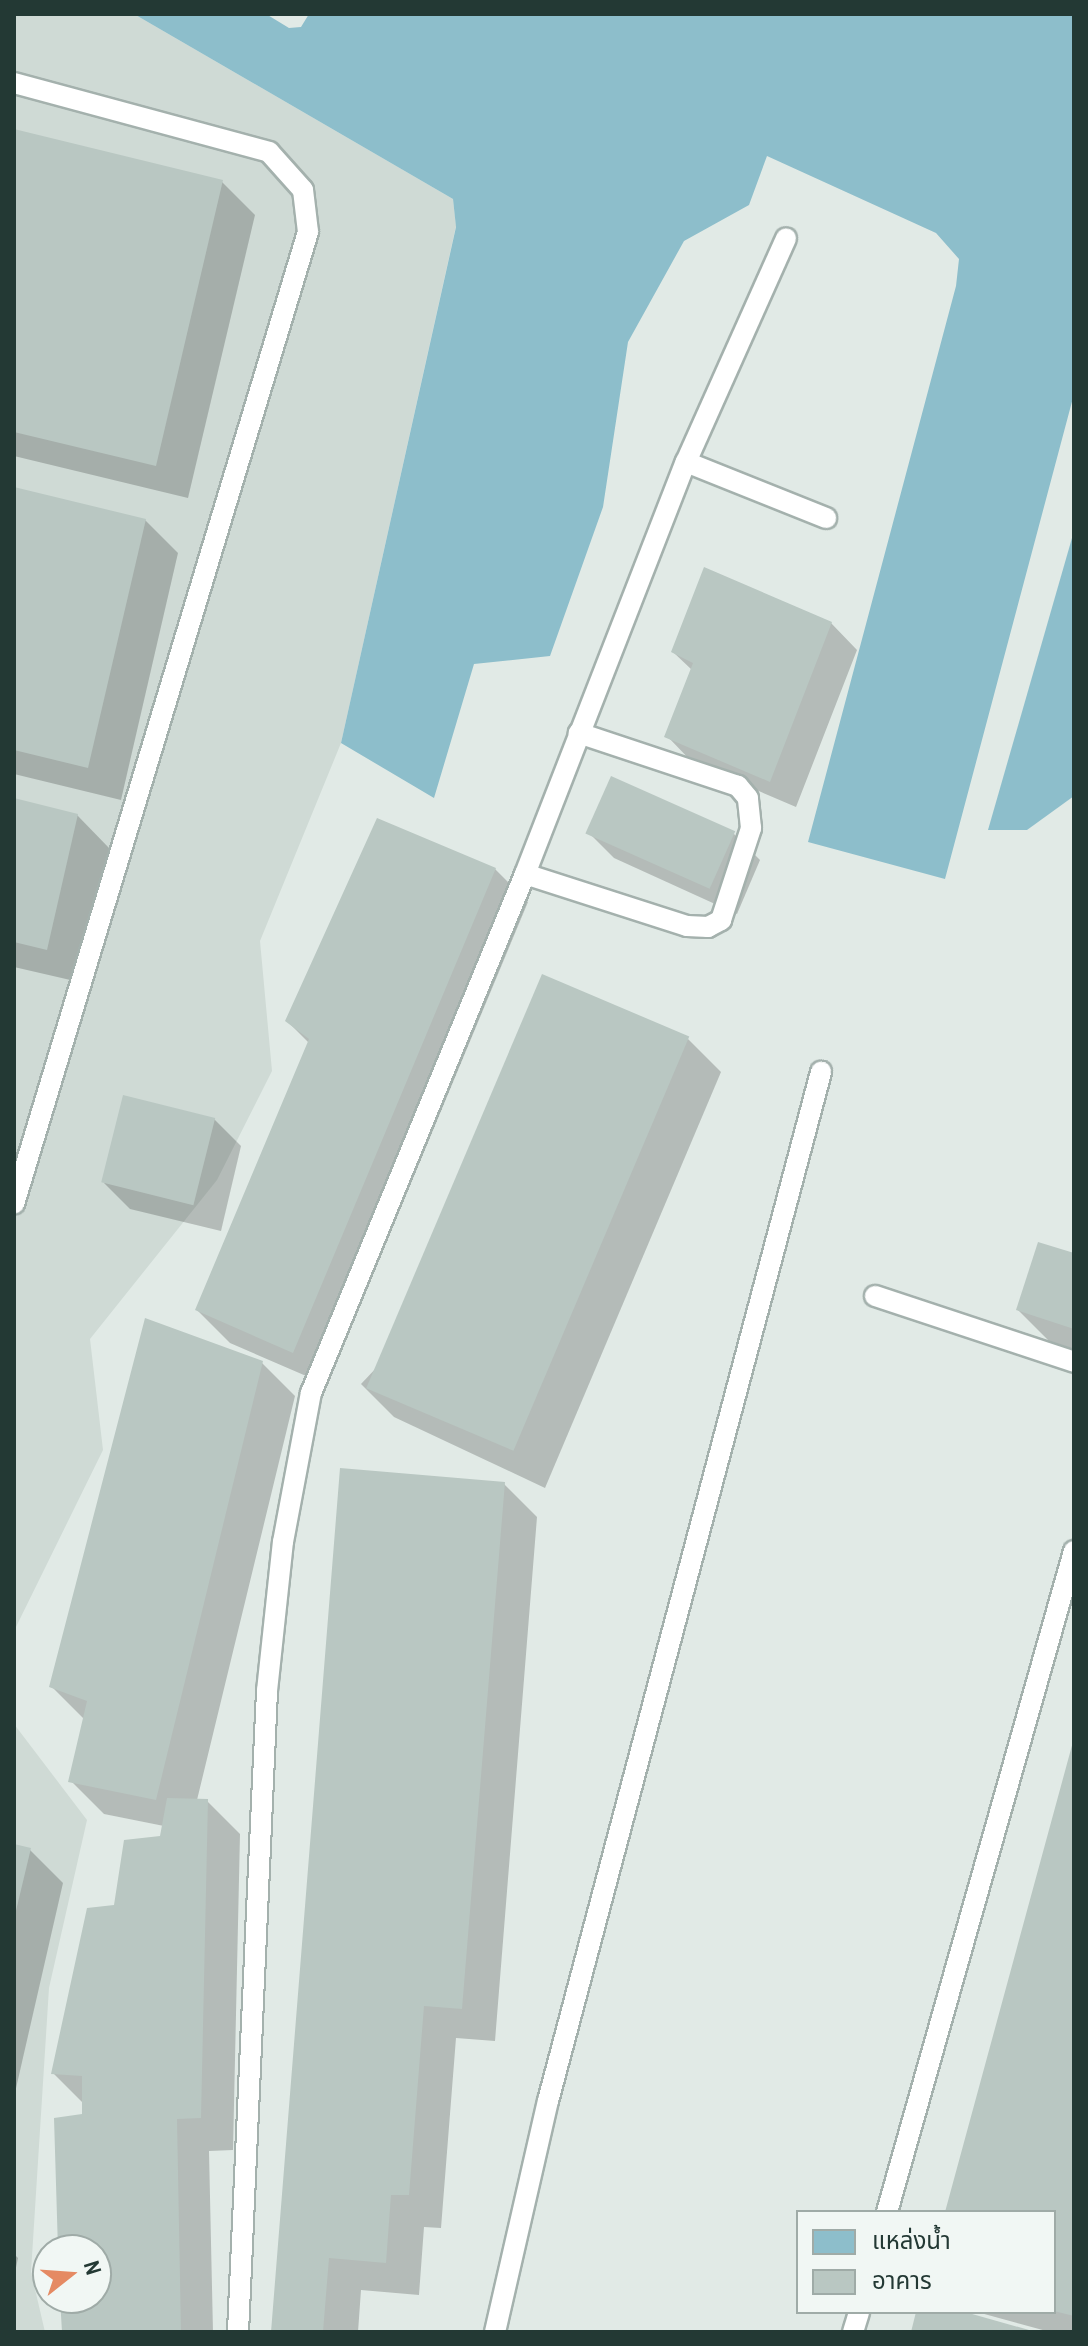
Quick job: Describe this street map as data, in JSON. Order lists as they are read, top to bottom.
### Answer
{
  "legend": ["แหล่งน้ำ", "อาคาร"],
  "north": "right"
}
